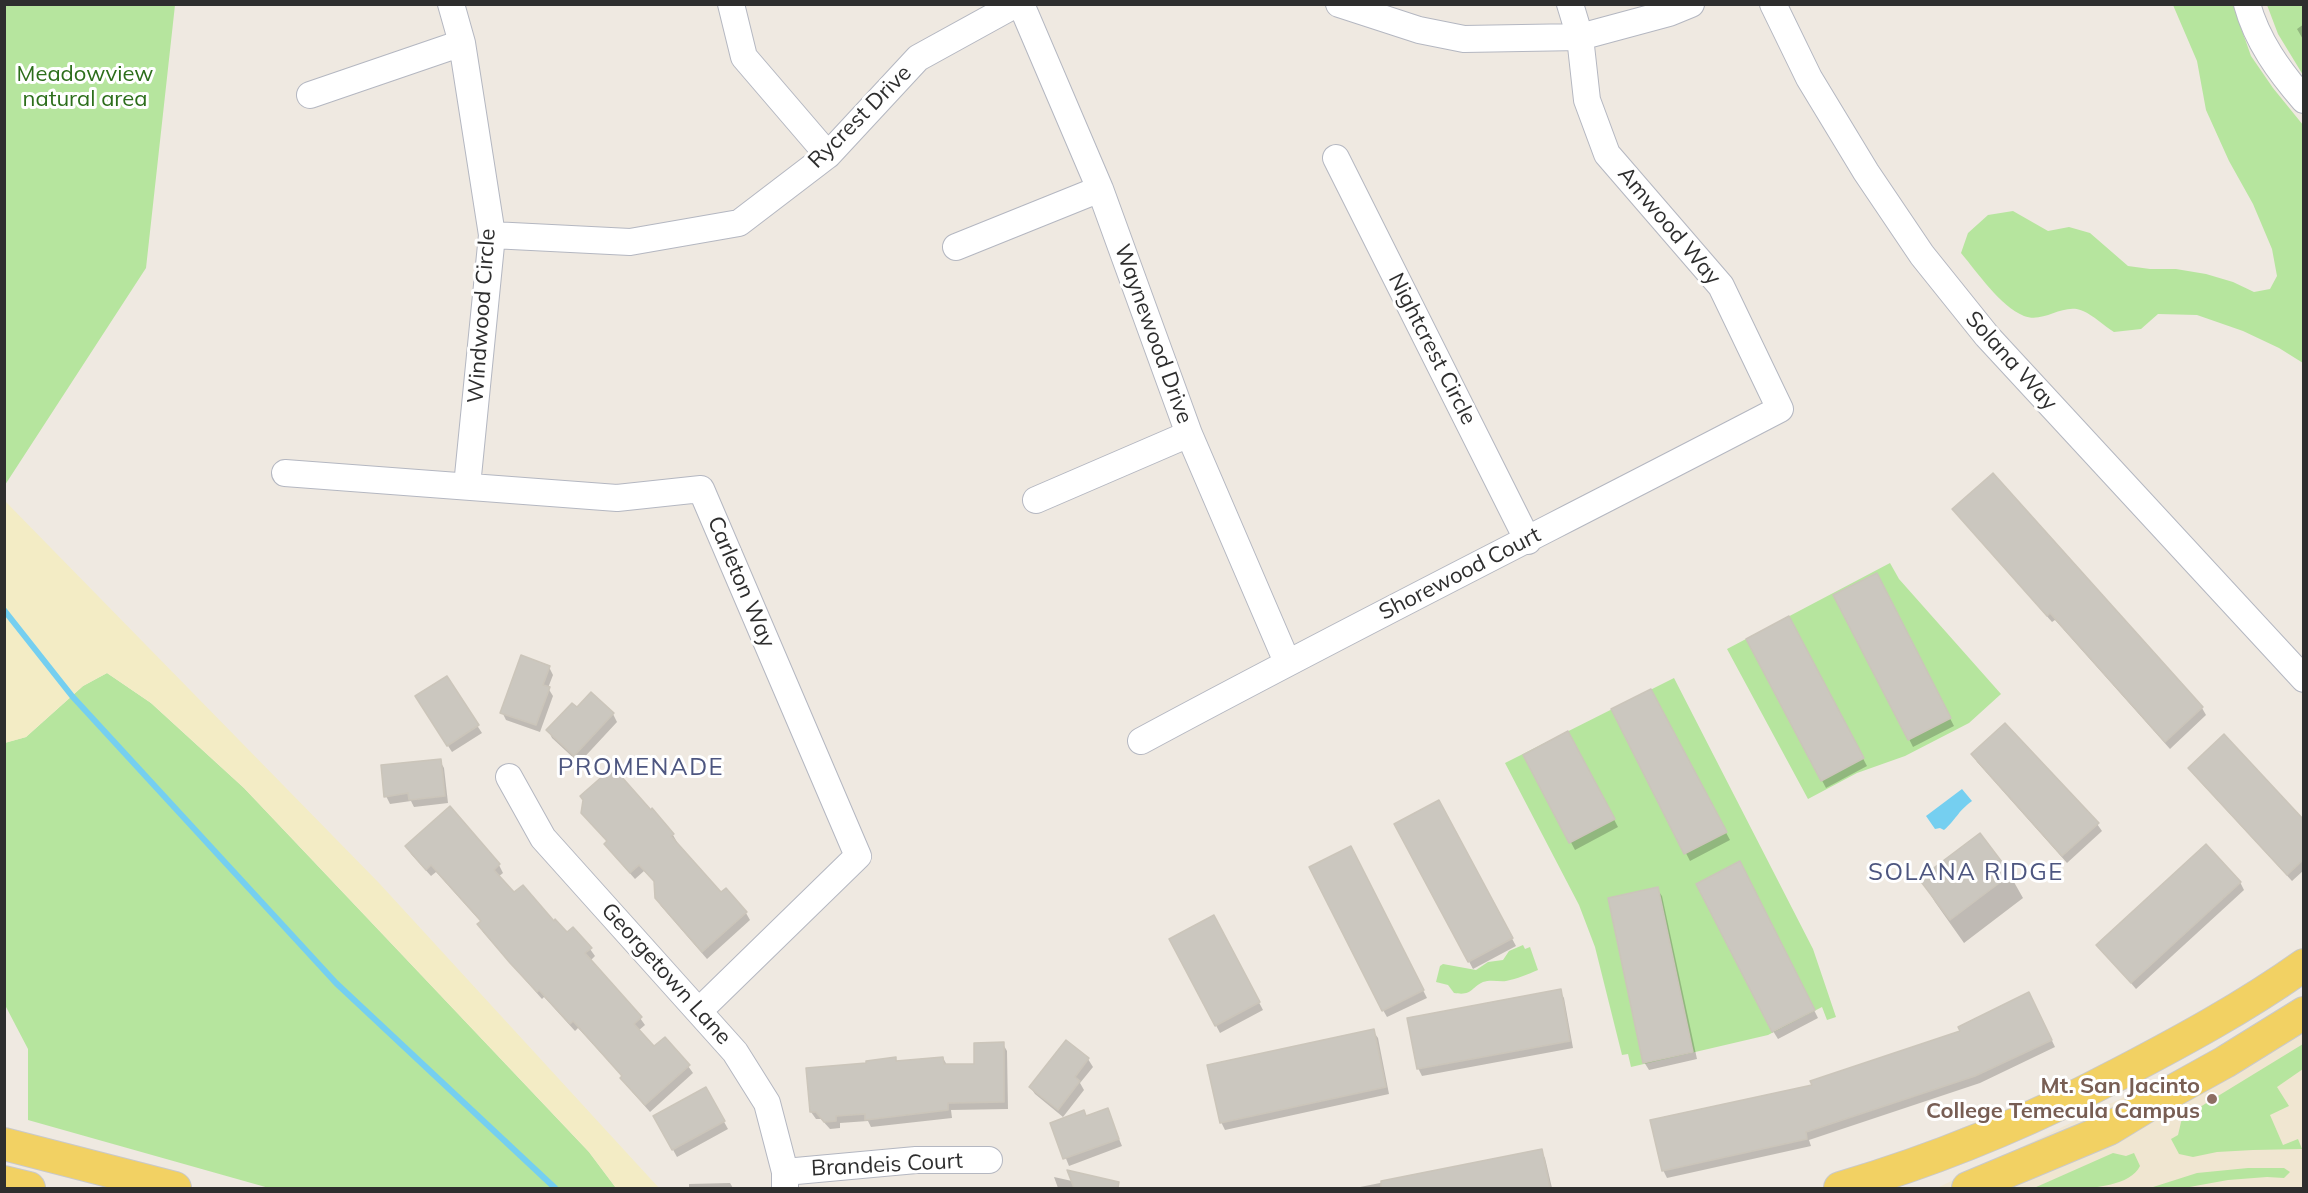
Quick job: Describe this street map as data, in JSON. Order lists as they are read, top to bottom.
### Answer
{
  "streets": {
    "street": [
      "Rycrest Drive",
      "Amwood Way",
      "Windwood Circle",
      "Waynewood Drive",
      "Nightcrest Circle",
      "Solana Way",
      "Shorewood Court",
      "Carleton Way",
      "Georgetown Lane",
      "Brandeis Court"
    ]
  },
  "crossings": [
    ["Rycrest Drive", "Windwood Circle"],
    ["Amwood Way", "Shorewood Court"],
    ["Windwood Circle", "Carleton Way"],
    ["Waynewood Drive", "Shorewood Court"],
    ["Nightcrest Circle", "Shorewood Court"],
    ["Carleton Way", "Georgetown Lane"],
    ["Georgetown Lane", "Brandeis Court"]
  ],
  "districts": ["PROMENADE", "SOLANA RIDGE"],
  "parks": ["Meadowview natural area"],
  "places": ["Mt. San Jacinto College Temecula Campus"]
}
